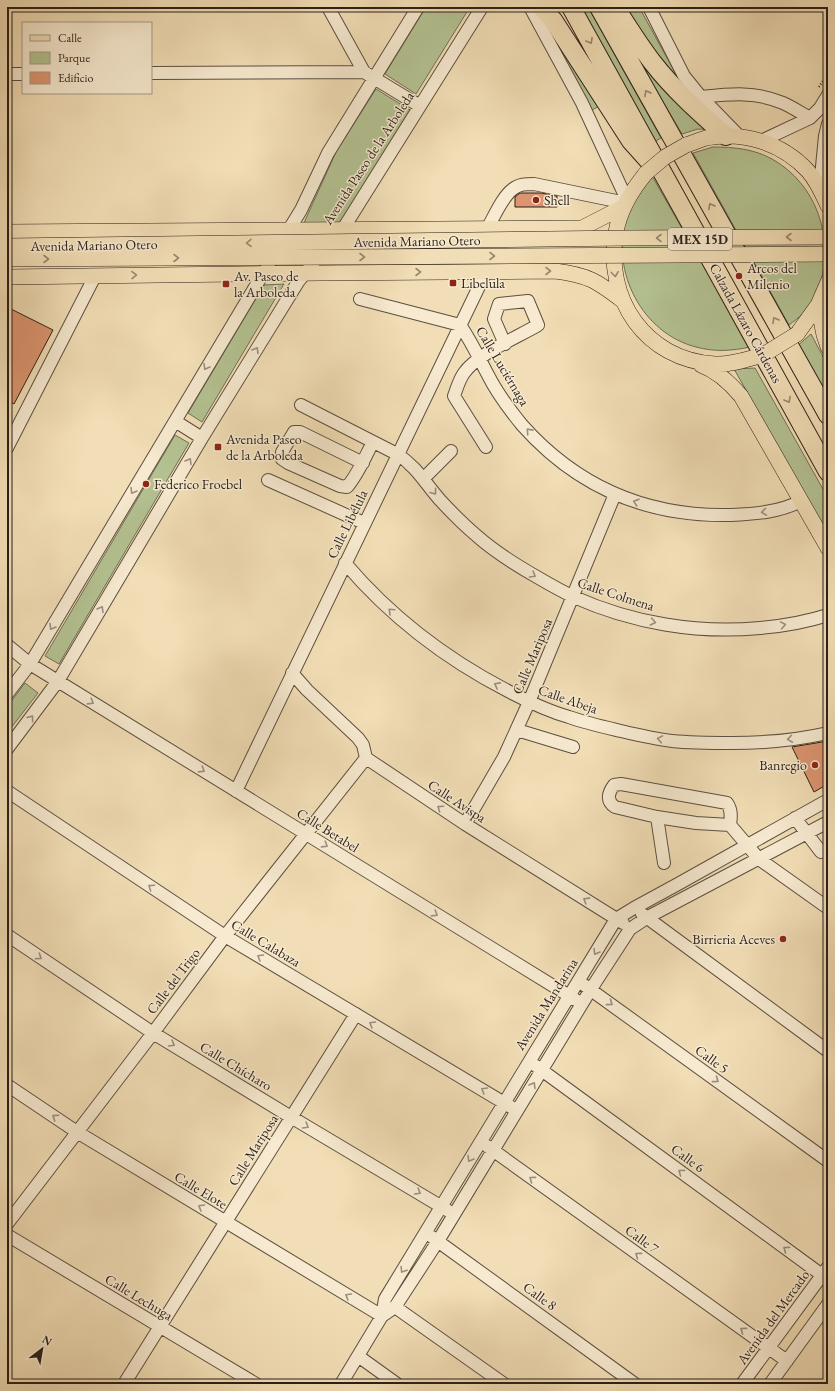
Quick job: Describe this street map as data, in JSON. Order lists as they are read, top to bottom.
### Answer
{
  "streets": {
    "highway": ["MEX 15D", "Calzada Lázaro Cárdenas"],
    "main road": ["Avenida Mariano Otero"],
    "street": [
      "Avenida Paseo de la Arboleda",
      "Calle Luciérnaga",
      "Calle Libélula",
      "Calle Colmena",
      "Calle Mariposa",
      "Calle Abeja",
      "Calle Avispa",
      "Calle Betabel",
      "Calle Calabaza",
      "Calle del Trigo",
      "Avenida Mandarina",
      "Calle 5",
      "Calle Chícharo",
      "Calle 6",
      "Calle Elote",
      "Calle 7",
      "Calle 8",
      "Calle Lechuga",
      "Avenida del Mercado"
    ]
  },
  "crossings": [
    ["Avenida Paseo de la Arboleda", "Avenida Mariano Otero"],
    ["Avenida Paseo de la Arboleda", "Calle Betabel"],
    ["Calle Luciérnaga", "Calle Libélula"],
    ["Calle Luciérnaga", "Calle Mariposa"],
    ["Calle Libélula", "Calle Colmena"],
    ["Calle Libélula", "Calle Abeja"],
    ["Calle Libélula", "Calle Betabel"],
    ["Calle Colmena", "Calle Mariposa"],
    ["Calle Mariposa", "Calle Abeja"],
    ["Calle Mariposa", "Calle Avispa"],
    ["Calle Mariposa", "Calle Calabaza"],
    ["Calle Mariposa", "Calle Chícharo"],
    ["Calle Mariposa", "Calle Elote"],
    ["Calle Mariposa", "Calle Lechuga"],
    ["Calle Avispa", "Calle del Trigo"],
    ["Calle Avispa", "Avenida Mandarina"],
    ["Calle Betabel", "Calle del Trigo"],
    ["Calle Betabel", "Avenida Mandarina"],
    ["Calle Calabaza", "Calle del Trigo"],
    ["Calle Calabaza", "Avenida Mandarina"],
    ["Calle del Trigo", "Calle Chícharo"],
    ["Calle del Trigo", "Calle Elote"],
    ["Avenida Mandarina", "Calle 5"],
    ["Avenida Mandarina", "Calle Chícharo"],
    ["Avenida Mandarina", "Calle 6"],
    ["Avenida Mandarina", "Calle Elote"],
    ["Avenida Mandarina", "Calle 7"],
    ["Avenida Mandarina", "Calle 8"],
    ["Calle 6", "Avenida del Mercado"],
    ["Calle 7", "Avenida del Mercado"]
  ],
  "one_way": [
    "Calle Luciérnaga",
    "Calle Colmena",
    "Calle Abeja",
    "Calle Avispa",
    "Calle Betabel",
    "Calle Calabaza",
    "Calle Chícharo",
    "Calle 6",
    "Calle Elote",
    "Calle 7"
  ],
  "places": {
    "other": [
      "Shell",
      "Arcos del Milenio",
      "Federico Froebel",
      "Banregio",
      "Birrieria Aceves"
    ],
    "transit": ["Libelula", "Av. Paseo de la Arboleda", "Avenida Paseo de la Arboleda"]
  },
  "legend": ["Calle", "Parque", "Edificio"],
  "north": "top right"
}
